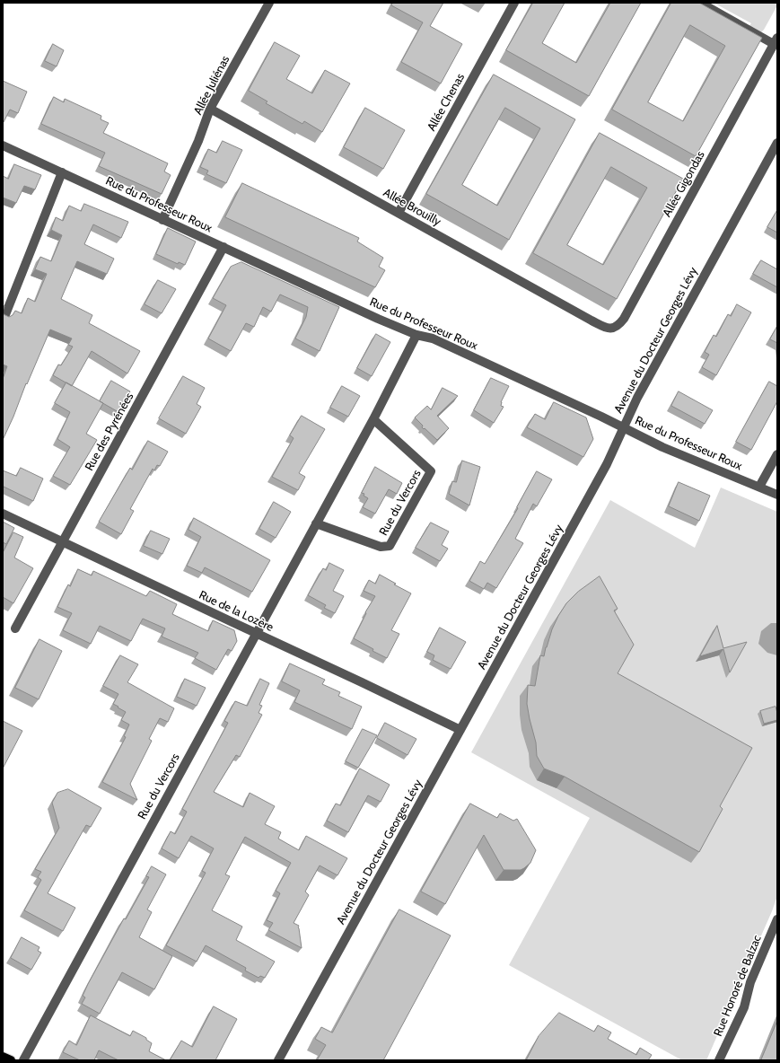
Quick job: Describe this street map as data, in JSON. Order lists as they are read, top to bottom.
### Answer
{
  "streets": {
    "street": [
      "Allée Juliénas",
      "Allée Chenas",
      "Allée Gigondas",
      "Rue du Professeur Roux",
      "Allée Brouilly",
      "Avenue du Docteur Georges Lévy",
      "Rue des Pyrénées",
      "Rue du Vercors",
      "Rue de la Lozère",
      "Rue Honoré de Balzac"
    ]
  },
  "crossings": [
    ["Allée Juliénas", "Rue du Professeur Roux"],
    ["Allée Juliénas", "Allée Brouilly"],
    ["Allée Chenas", "Allée Brouilly"],
    ["Allée Gigondas", "Allée Brouilly"],
    ["Rue du Professeur Roux", "Avenue du Docteur Georges Lévy"],
    ["Rue du Professeur Roux", "Rue des Pyrénées"],
    ["Rue du Professeur Roux", "Rue du Vercors"],
    ["Avenue du Docteur Georges Lévy", "Rue de la Lozère"],
    ["Rue des Pyrénées", "Rue de la Lozère"],
    ["Rue du Vercors", "Rue de la Lozère"]
  ]
}
